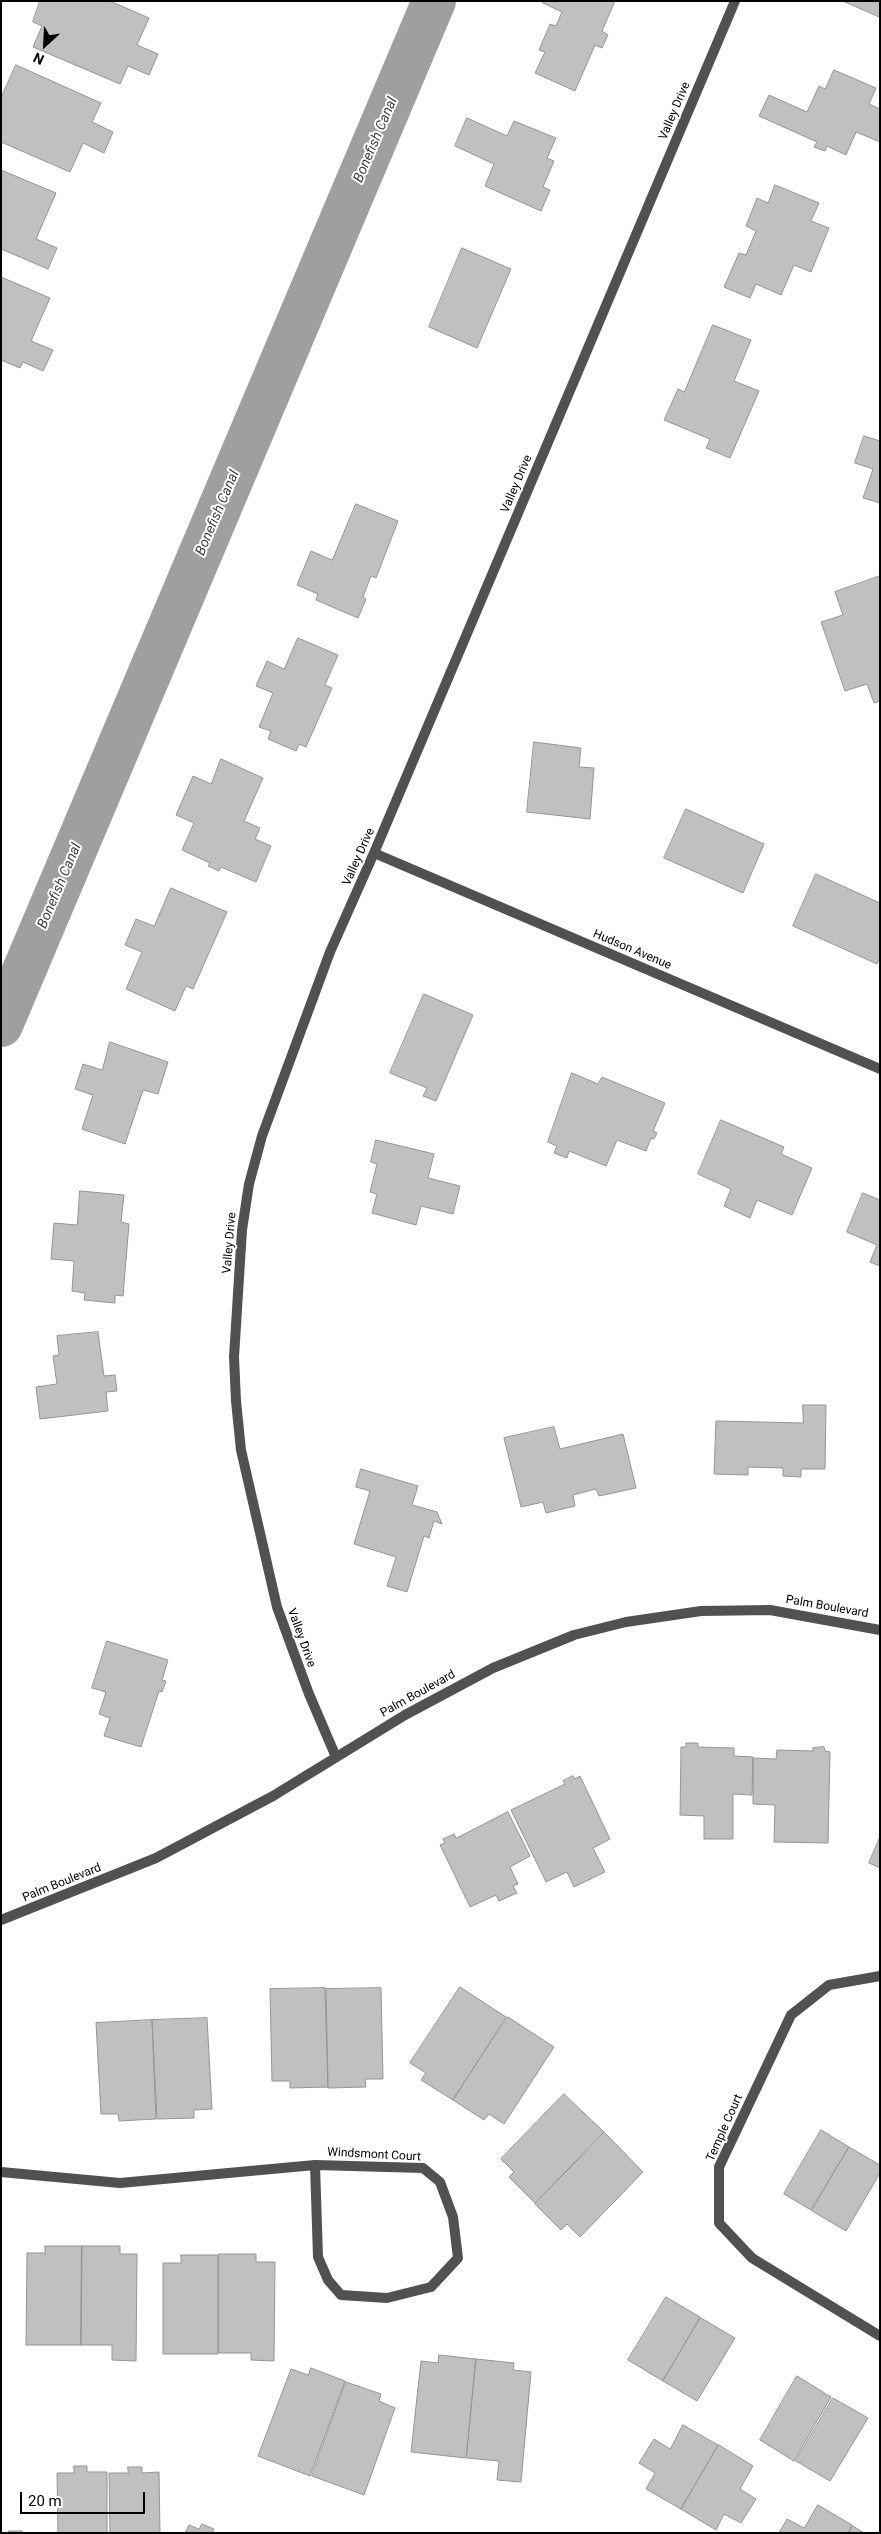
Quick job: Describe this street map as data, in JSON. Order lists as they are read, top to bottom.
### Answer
{
  "streets": {
    "street": [
      "Valley Drive",
      "Hudson Avenue",
      "Palm Boulevard",
      "Temple Court",
      "Windsmont Court"
    ]
  },
  "crossings": [
    ["Valley Drive", "Hudson Avenue"],
    ["Valley Drive", "Palm Boulevard"]
  ],
  "water": ["Bonefish Canal"],
  "scale_bar": "20 m",
  "north": "bottom left"
}
